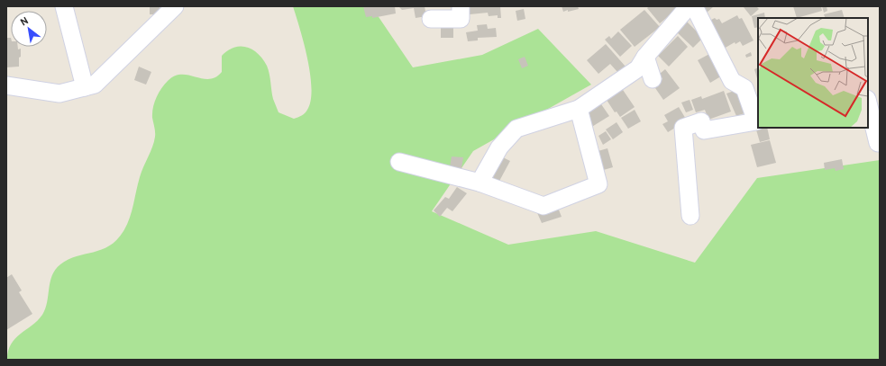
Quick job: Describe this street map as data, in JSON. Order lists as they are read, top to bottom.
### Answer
{
  "north": "top left"
}
